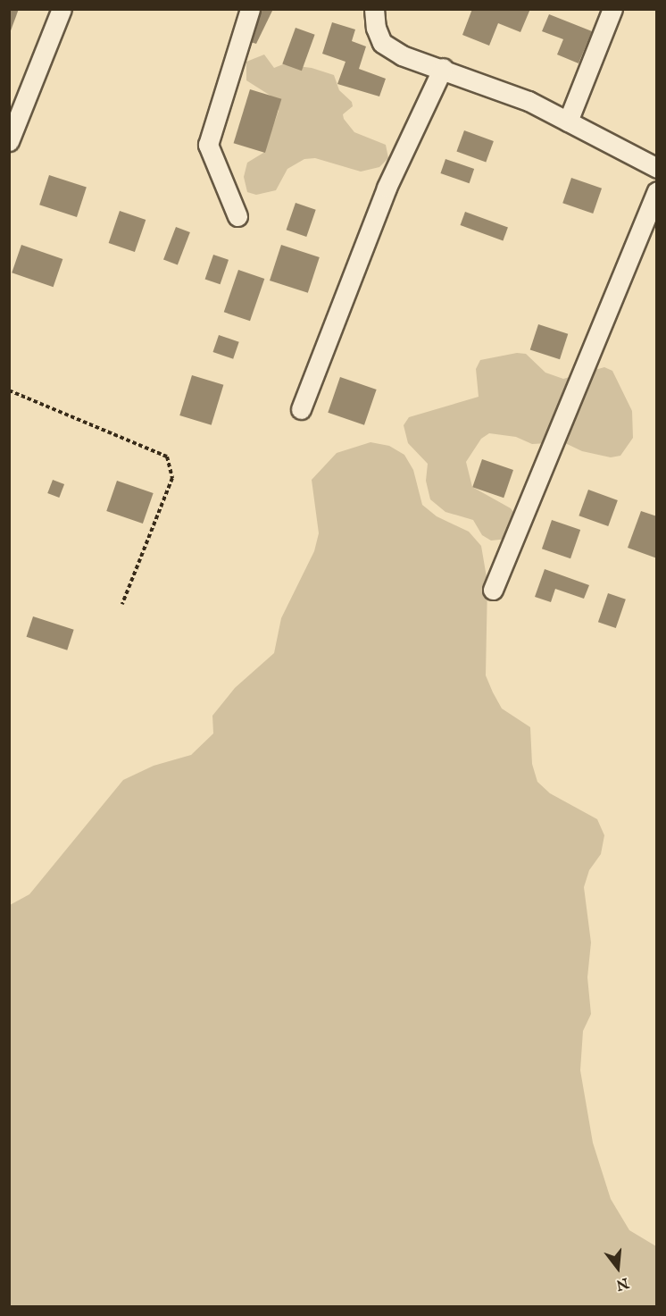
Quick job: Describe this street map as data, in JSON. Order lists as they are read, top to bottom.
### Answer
{
  "north": "bottom"
}
